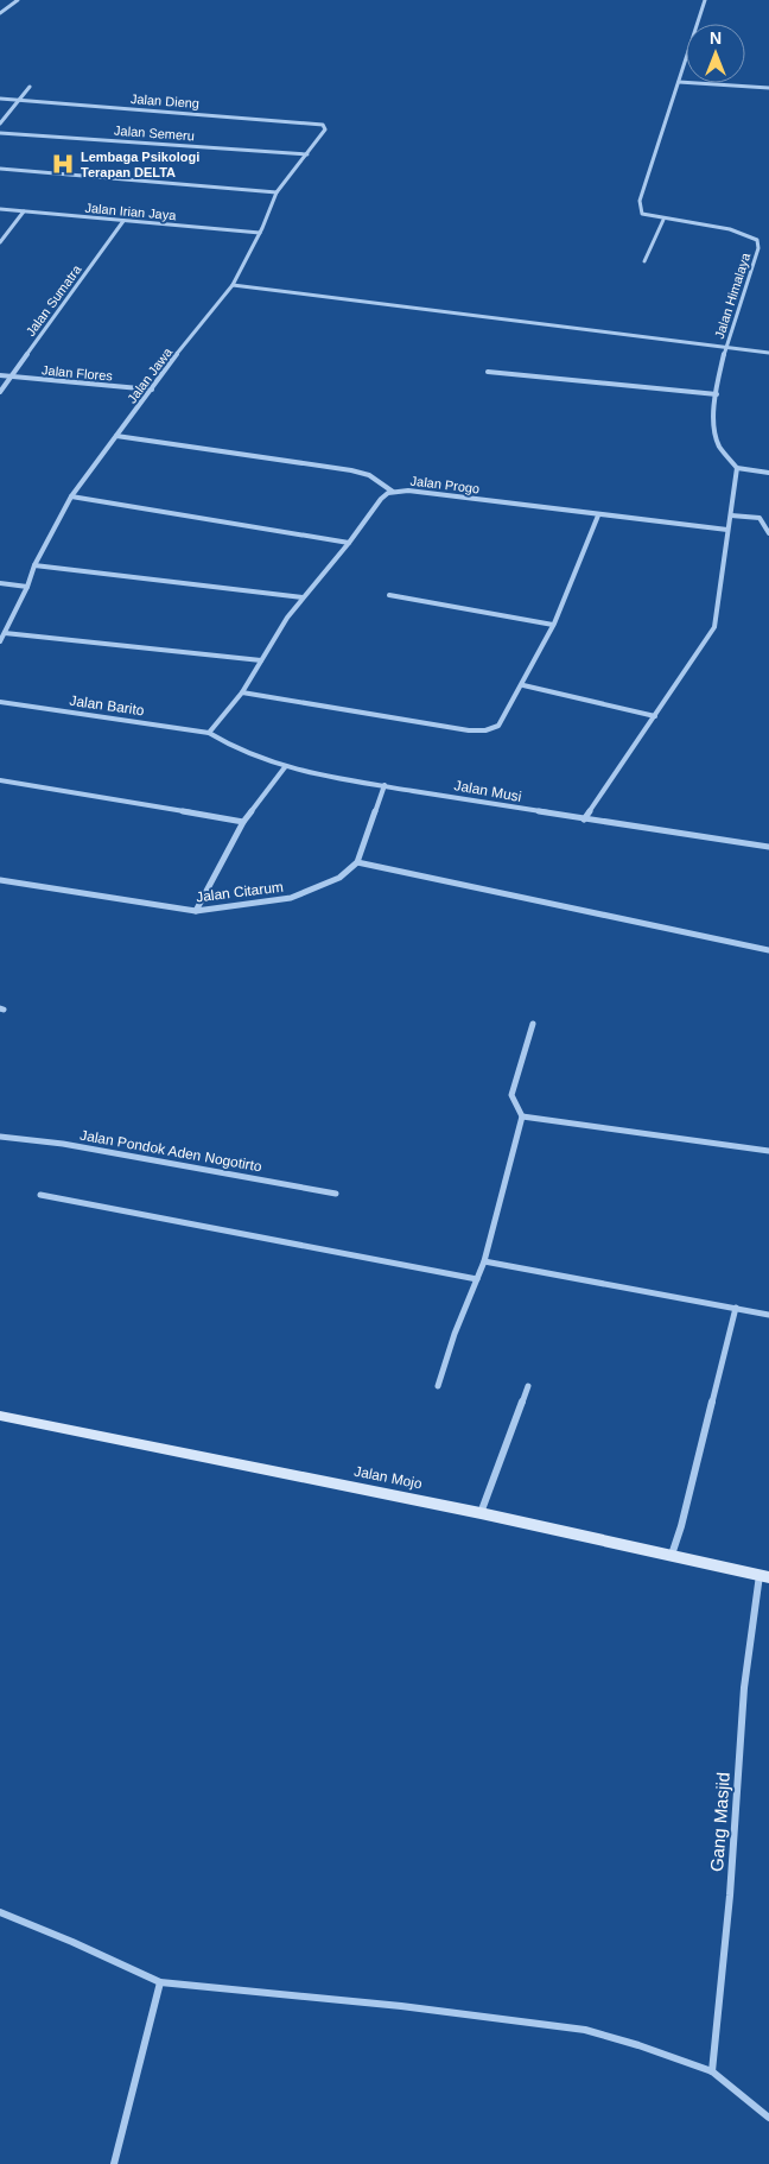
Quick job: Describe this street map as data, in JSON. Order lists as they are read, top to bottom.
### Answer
{
  "streets": {
    "street": [
      "Jalan Dieng",
      "Jalan Semeru",
      "Jalan Irian Jaya",
      "Jalan Himalaya",
      "Jalan Sumatra",
      "Jalan Flores",
      "Jalan Jawa",
      "Jalan Progo",
      "Jalan Barito",
      "Jalan Musi",
      "Jalan Citarum",
      "Jalan Pondok Aden Nogotirto",
      "Jalan Mojo",
      "Gang Masjid"
    ]
  },
  "crossings": [
    ["Jalan Dieng", "Jalan Jawa"],
    ["Jalan Semeru", "Jalan Jawa"],
    ["Jalan Irian Jaya", "Jalan Sumatra"],
    ["Jalan Irian Jaya", "Jalan Jawa"],
    ["Jalan Sumatra", "Jalan Flores"],
    ["Jalan Flores", "Jalan Jawa"],
    ["Jalan Progo", "Jalan Barito"],
    ["Jalan Progo", "Jalan Musi"],
    ["Jalan Barito", "Jalan Musi"],
    ["Jalan Mojo", "Gang Masjid"]
  ],
  "places": {
    "hospital": ["Lembaga Psikologi Terapan DELTA"]
  },
  "north": "top"
}
